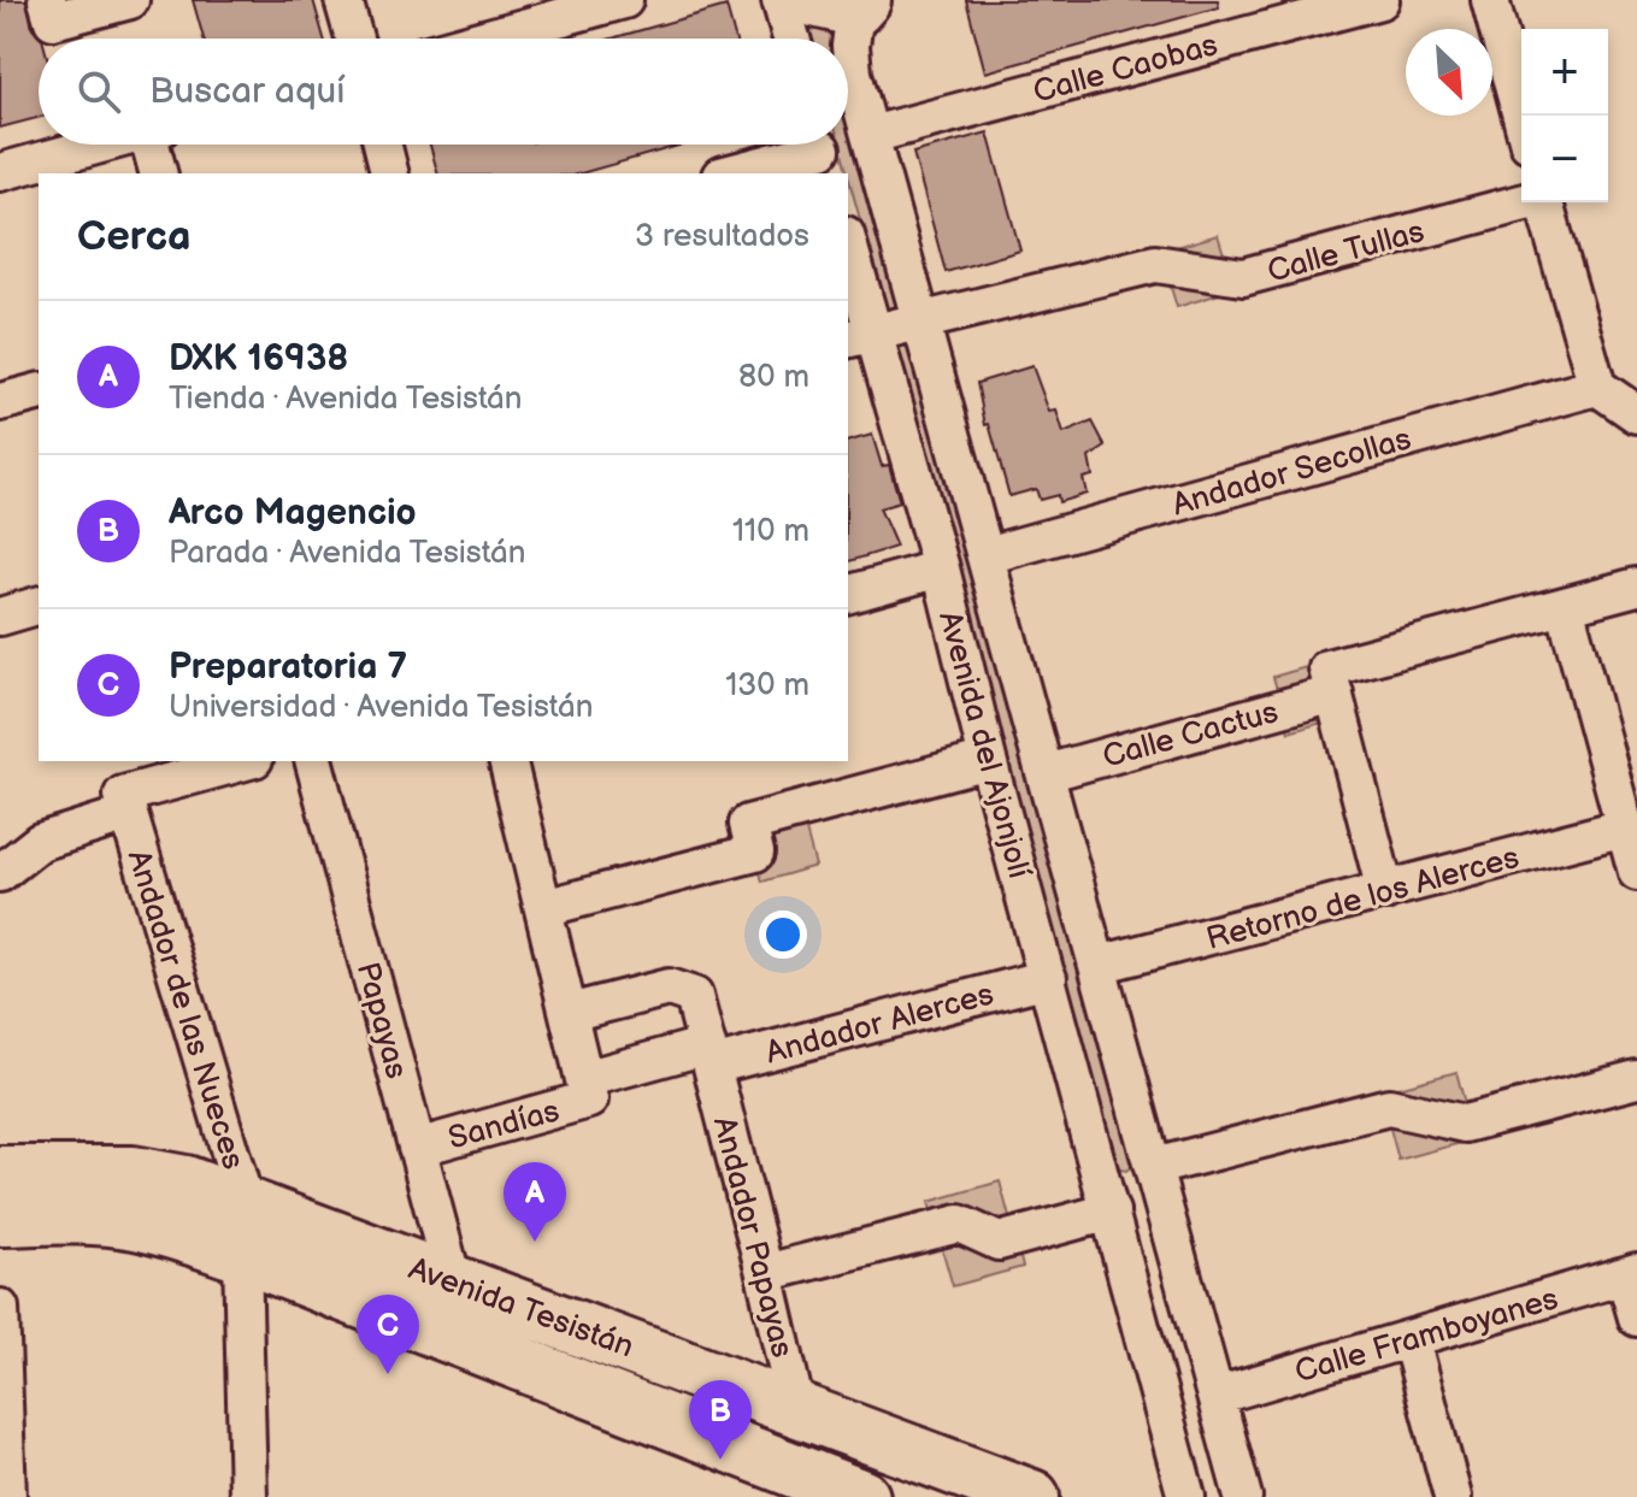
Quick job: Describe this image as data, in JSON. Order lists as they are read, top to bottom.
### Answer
{
  "streets": {
    "street": [
      "Calle Caobas",
      "Calle Tullas",
      "Andador Secollas",
      "Calle Cactus",
      "Avenida del Ajonjolí",
      "Retorno de los Alerces",
      "Andador de las Nueces",
      "Papayas",
      "Andador Alerces",
      "Sandías",
      "Andador Papayas",
      "Avenida Tesistán",
      "Calle Framboyanes"
    ]
  },
  "crossings": [
    ["Calle Caobas", "Avenida del Ajonjolí"],
    ["Calle Tullas", "Avenida del Ajonjolí"],
    ["Andador Secollas", "Avenida del Ajonjolí"],
    ["Calle Cactus", "Avenida del Ajonjolí"],
    ["Avenida del Ajonjolí", "Retorno de los Alerces"],
    ["Avenida del Ajonjolí", "Andador Alerces"],
    ["Avenida del Ajonjolí", "Calle Framboyanes"],
    ["Andador de las Nueces", "Avenida Tesistán"],
    ["Papayas", "Sandías"],
    ["Papayas", "Avenida Tesistán"],
    ["Andador Alerces", "Sandías"],
    ["Andador Alerces", "Andador Papayas"],
    ["Sandías", "Andador Papayas"],
    ["Andador Papayas", "Avenida Tesistán"]
  ],
  "north": "bottom right",
  "page": {
    "map_buttons": ["+", "−"],
    "search": "Buscar aquí",
    "heading": ["Cerca", "3 resultados"],
    "list": [
      {
        "mark": "A",
        "name": "DXK 16938",
        "note": "Tienda · Avenida Tesistán",
        "value": "80 m"
      },
      {
        "mark": "B",
        "name": "Arco Magencio",
        "note": "Parada · Avenida Tesistán",
        "value": "110 m"
      },
      {
        "mark": "C",
        "name": "Preparatoria 7",
        "note": "Universidad · Avenida Tesistán",
        "value": "130 m"
      }
    ],
    "pins": ["A", "C", "B"]
  }
}
